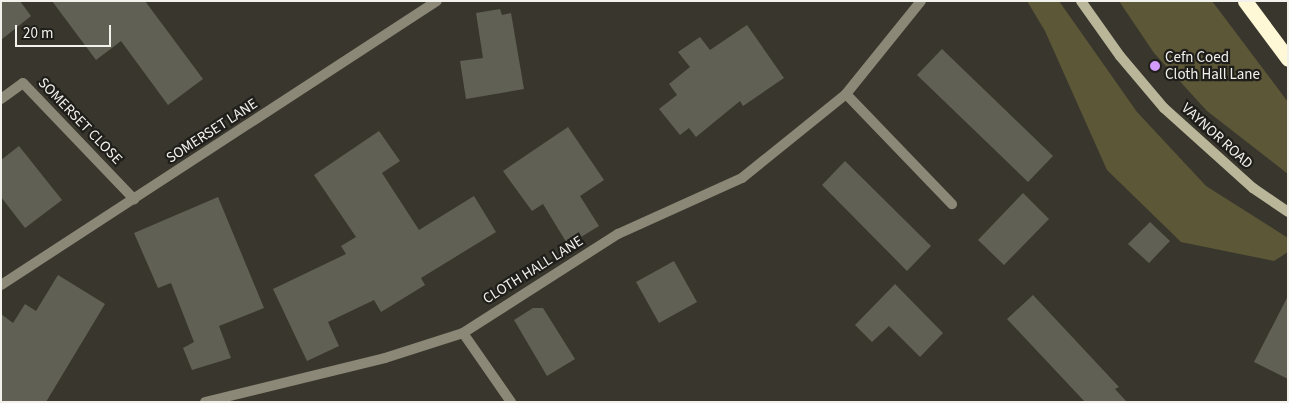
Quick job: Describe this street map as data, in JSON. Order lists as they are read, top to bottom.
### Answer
{
  "streets": {
    "street": [
      "SOMERSET CLOSE",
      "SOMERSET LANE",
      "VAYNOR ROAD",
      "CLOTH HALL LANE"
    ]
  },
  "crossings": [
    ["SOMERSET CLOSE", "SOMERSET LANE"]
  ],
  "places": ["Cefn Coed Cloth Hall Lane"],
  "scale_bar": "20 m"
}
